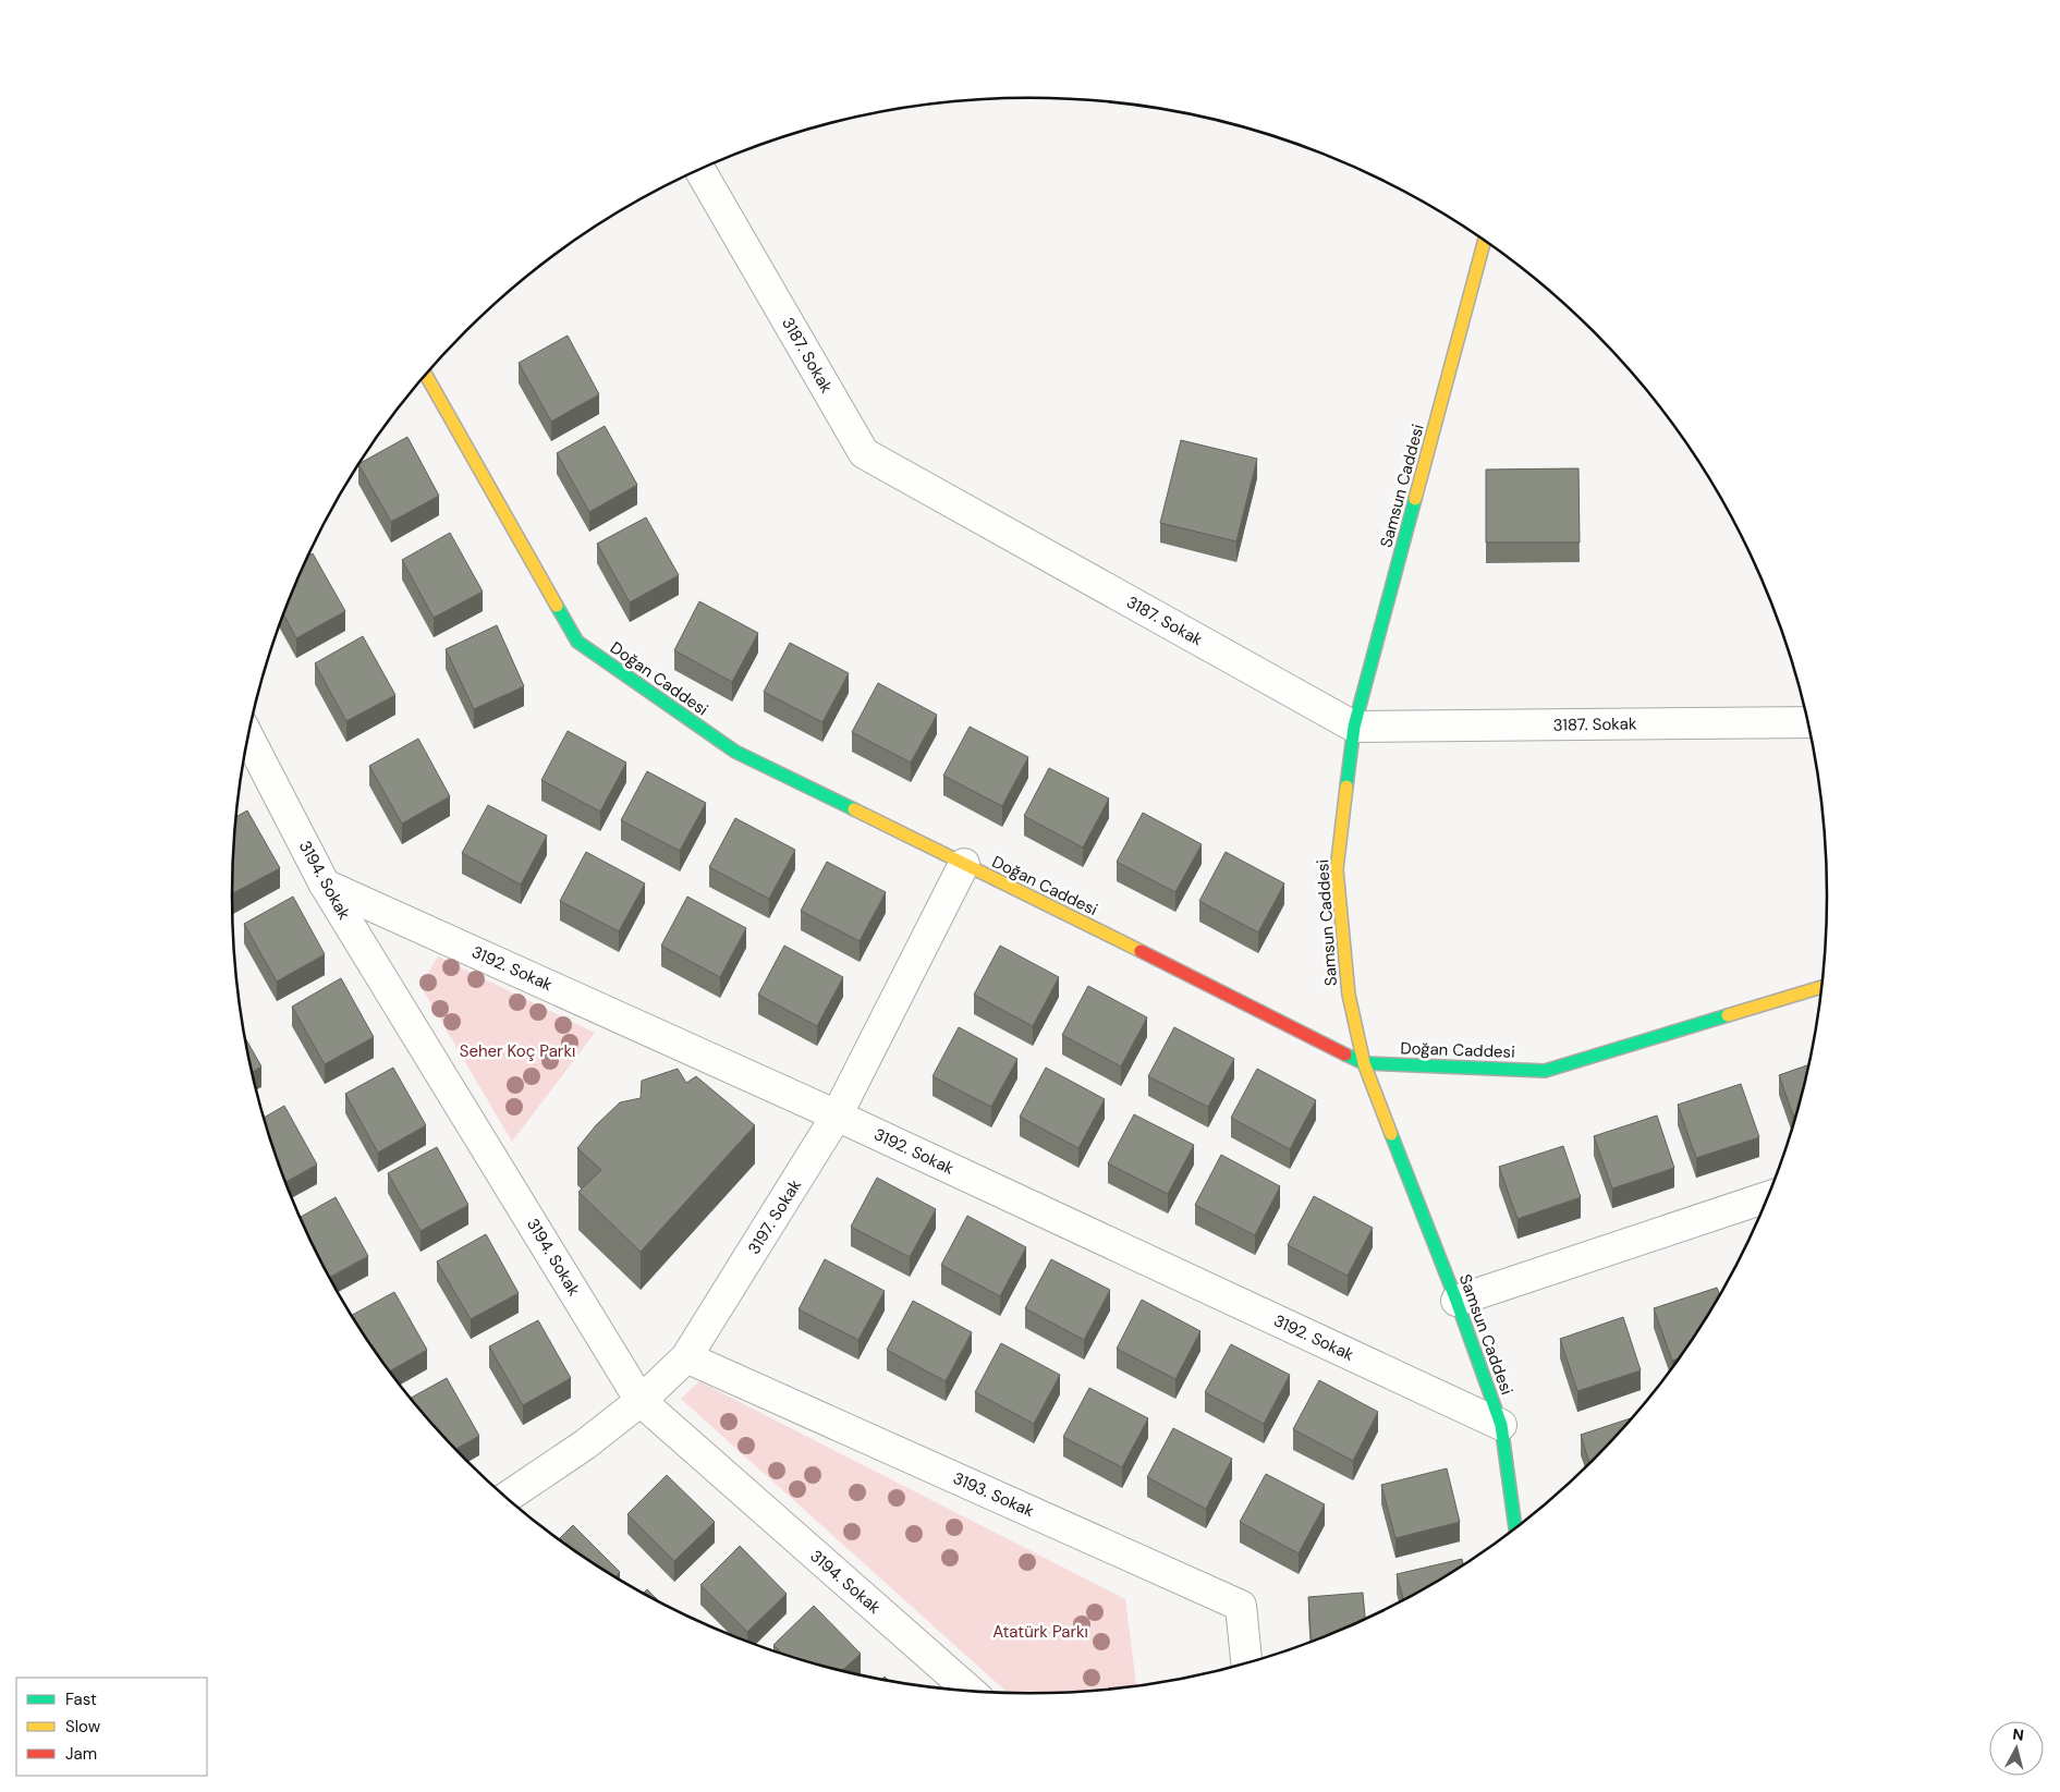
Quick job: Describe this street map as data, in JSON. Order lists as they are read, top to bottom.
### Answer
{
  "streets": {
    "street": [
      "3187. Sokak",
      "Samsun Caddesi",
      "Doğan Caddesi",
      "3194. Sokak",
      "3192. Sokak",
      "3197. Sokak",
      "3193. Sokak"
    ]
  },
  "crossings": [
    ["3187. Sokak", "Samsun Caddesi"],
    ["Samsun Caddesi", "Doğan Caddesi"],
    ["Samsun Caddesi", "3192. Sokak"],
    ["Doğan Caddesi", "3197. Sokak"],
    ["3194. Sokak", "3192. Sokak"],
    ["3194. Sokak", "3197. Sokak"],
    ["3192. Sokak", "3197. Sokak"],
    ["3197. Sokak", "3193. Sokak"]
  ],
  "parks": ["Seher Koç Parkı", "Atatürk Parkı"],
  "legend": ["Fast", "Slow", "Jam"],
  "north": "top"
}
